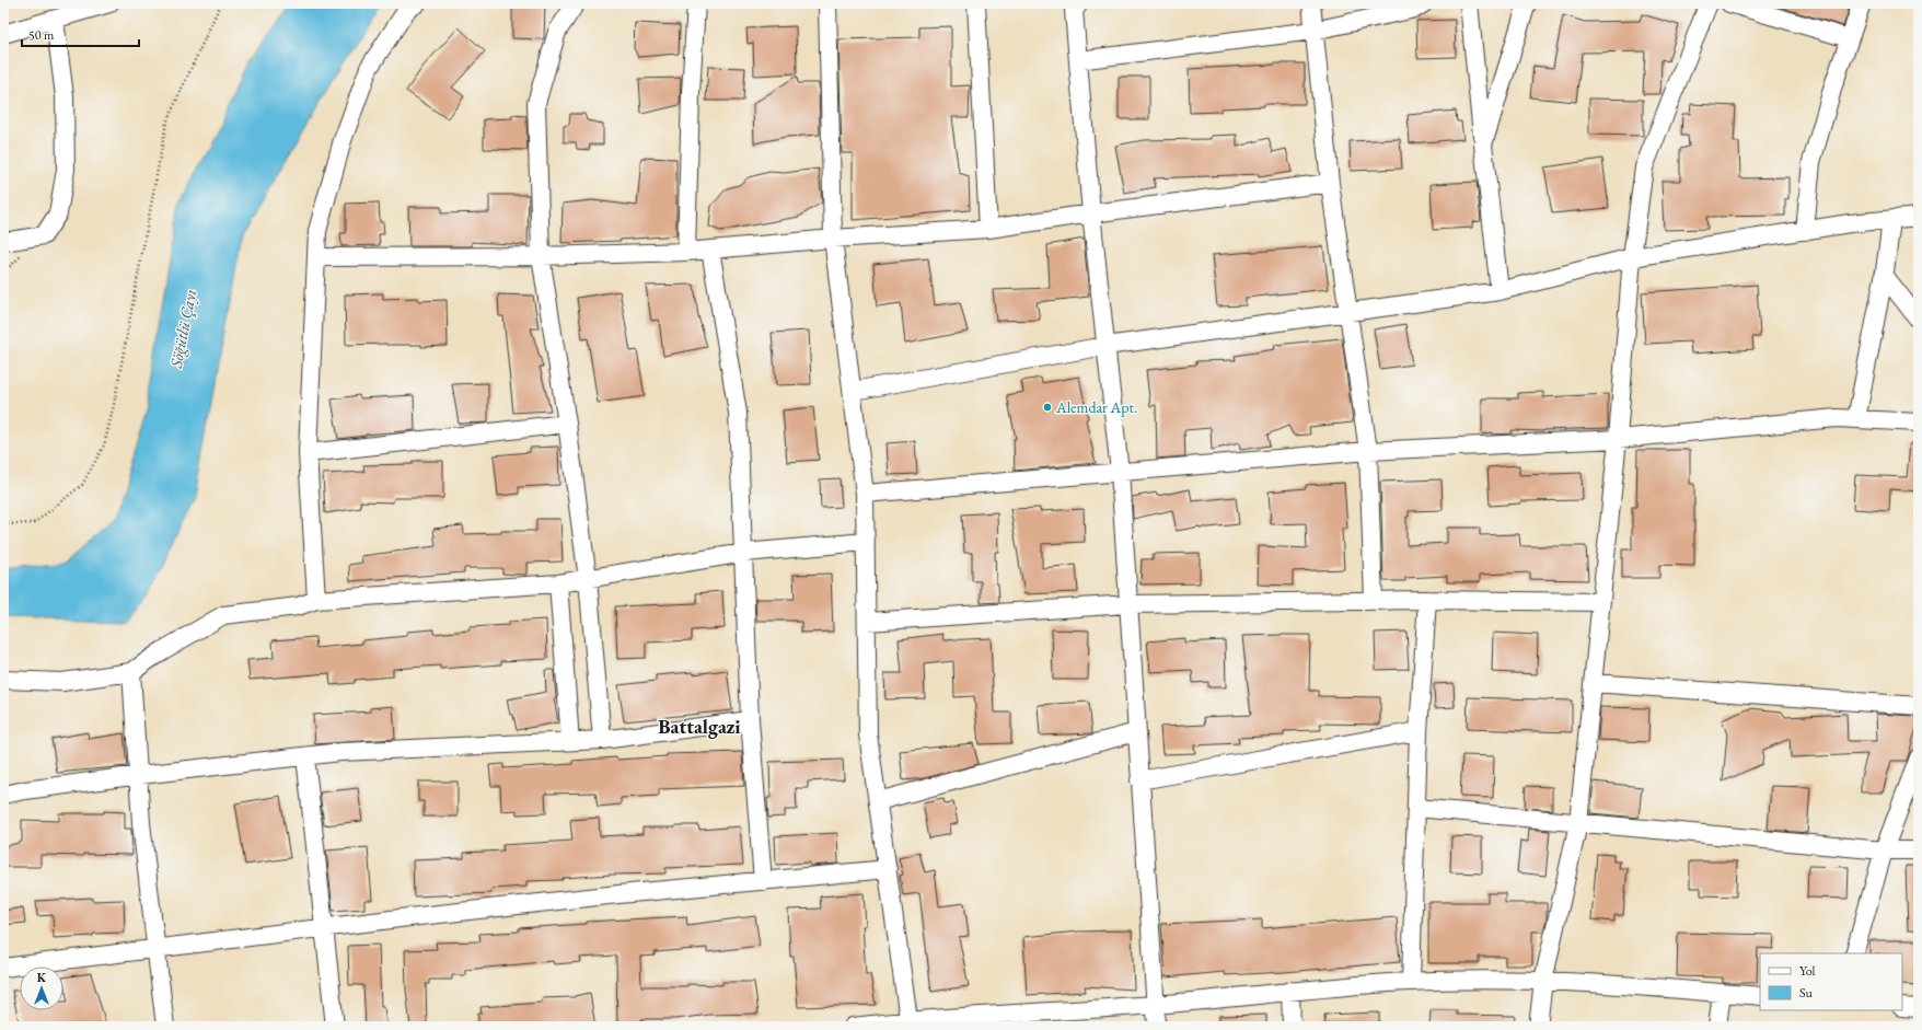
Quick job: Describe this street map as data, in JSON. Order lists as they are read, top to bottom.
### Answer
{
  "districts": ["Battalgazi"],
  "water": ["Söğütlü Çayı"],
  "places": ["Alemdar Apt."],
  "legend": ["Yol", "Su"],
  "scale_bar": "50 m",
  "north": "top"
}
